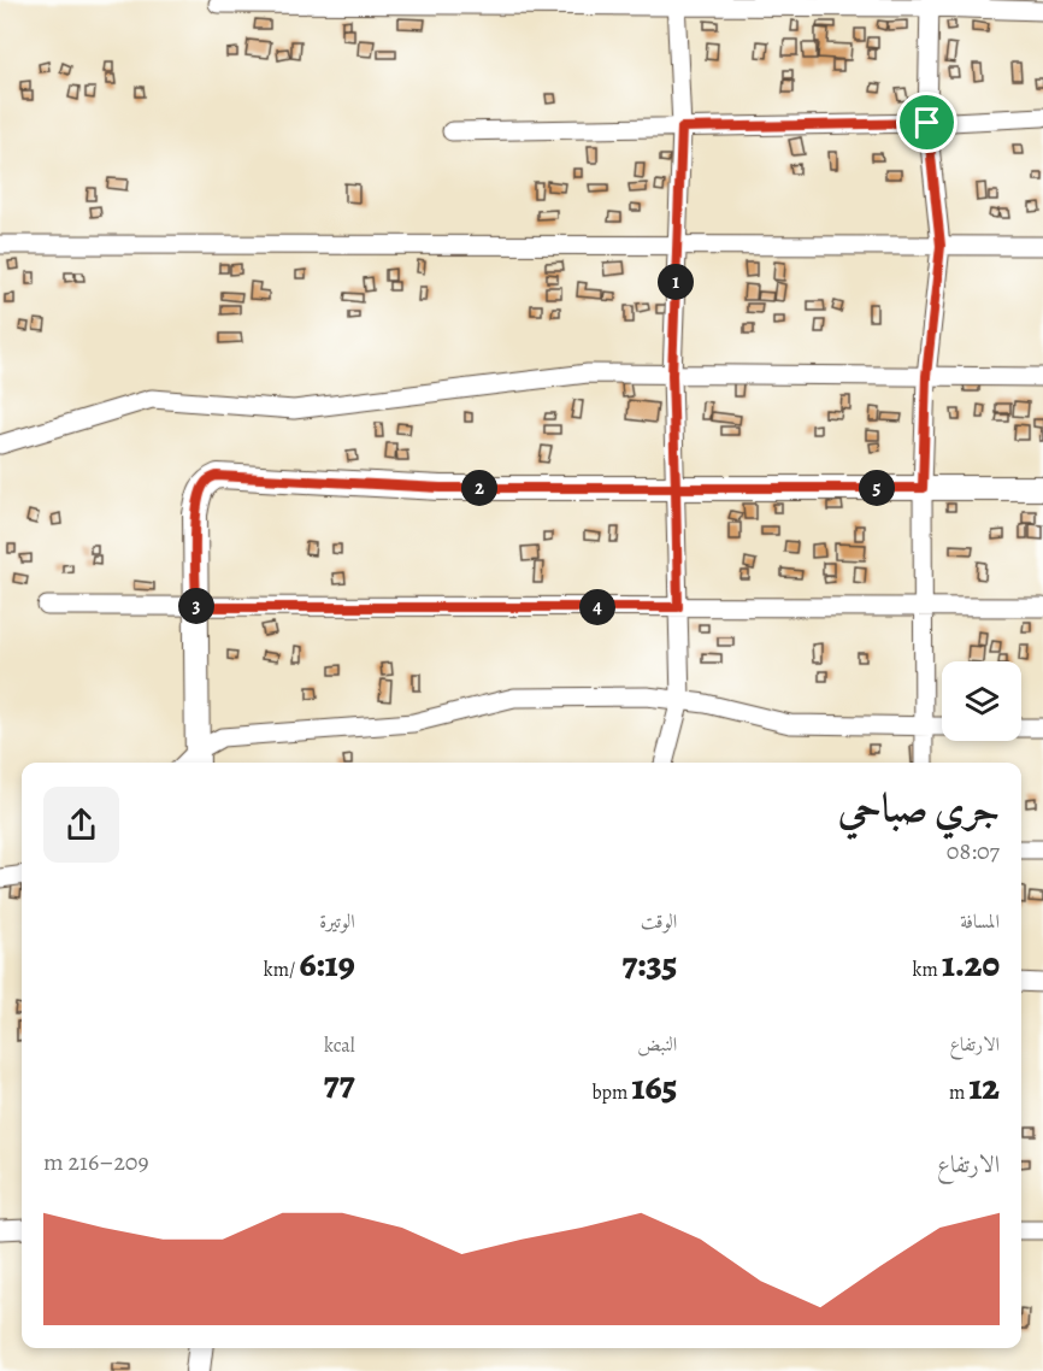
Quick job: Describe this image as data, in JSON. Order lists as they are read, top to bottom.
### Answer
{
  "page": {
    "pins": [
      "1",
      "2",
      "5",
      "3",
      "4"
    ],
    "heading": ["جري صباحي", "08:07"],
    "stats": [
      ["المسافة", "1.20 km"],
      ["الوقت", "7:35"],
      ["الوتيرة", "6:19 /km"],
      ["الارتفاع", "12 m"],
      ["النبض", "165 bpm"],
      ["kcal", "77"]
    ],
    "chart": ["الارتفاع", "209–216 m"]
  }
}
